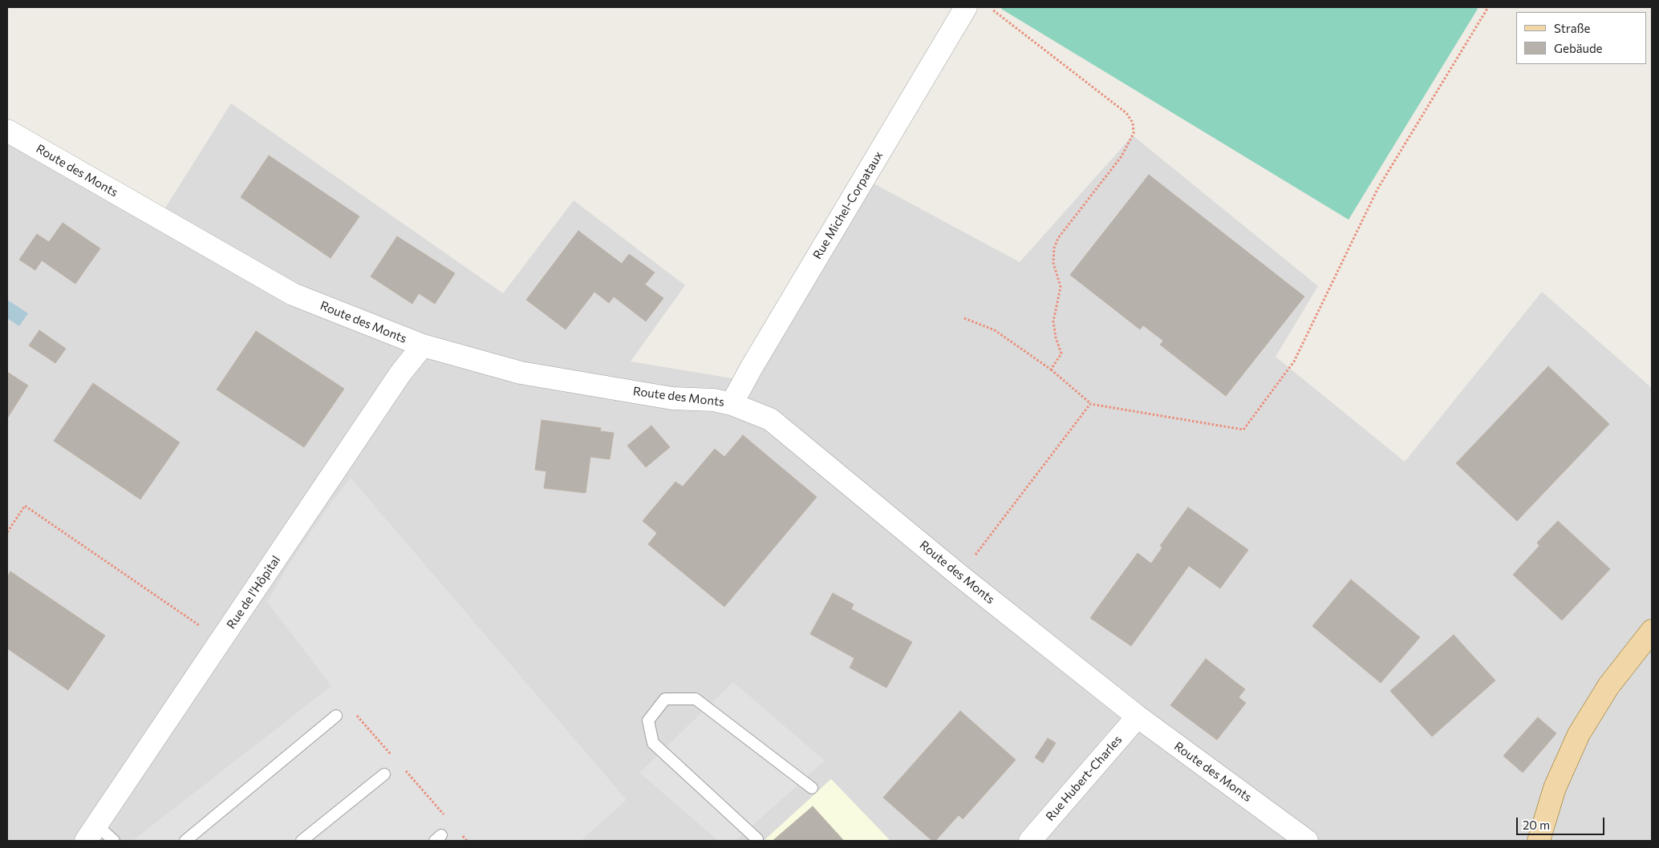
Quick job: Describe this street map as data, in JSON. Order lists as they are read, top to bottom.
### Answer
{
  "streets": {
    "street": [
      "Route des Monts",
      "Rue Michel-Corpataux",
      "Rue de l'Hôpital",
      "Rue Hubert-Charles"
    ]
  },
  "crossings": [
    ["Route des Monts", "Rue Michel-Corpataux"],
    ["Route des Monts", "Rue de l'Hôpital"],
    ["Route des Monts", "Rue Hubert-Charles"]
  ],
  "legend": ["Straße", "Gebäude"],
  "scale_bar": "20 m"
}
